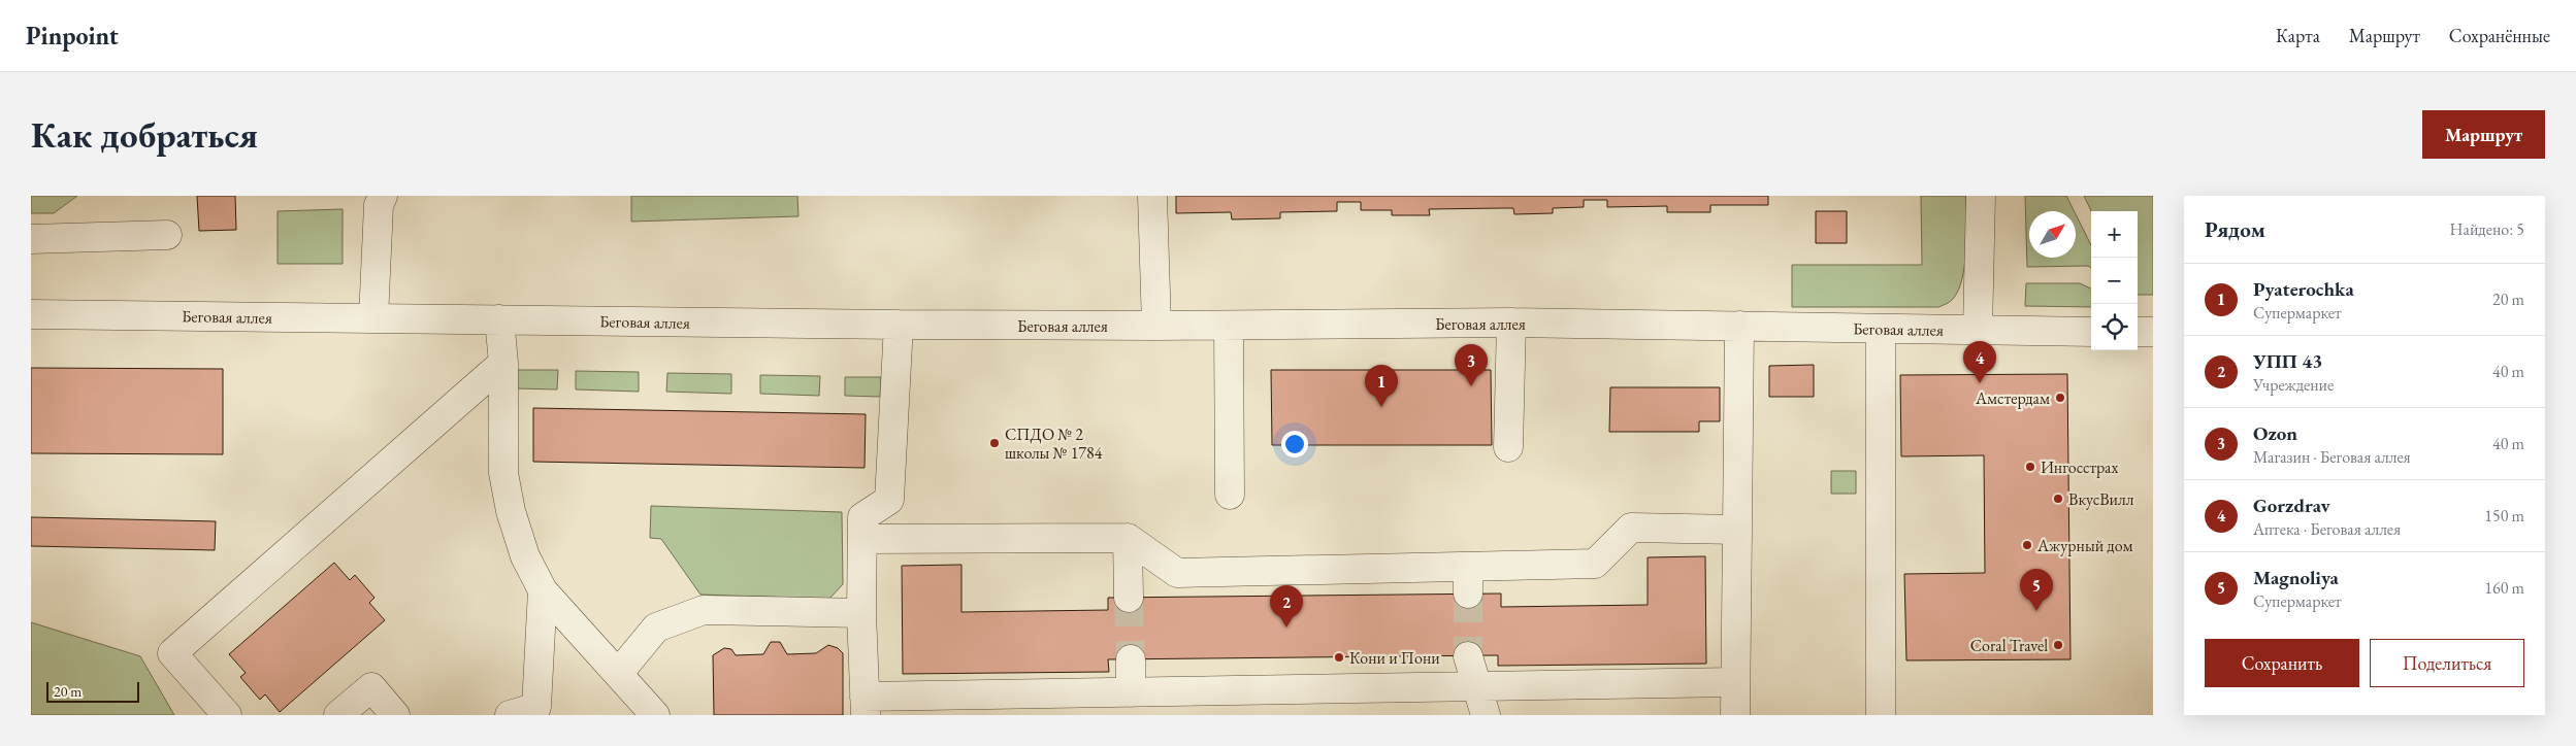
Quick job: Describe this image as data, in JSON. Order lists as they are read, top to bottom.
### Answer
{
  "streets": {
    "street": ["Беговая аллея"]
  },
  "places": [
    "Амстердам",
    "СПДО № 2 школы № 1784",
    "Ингосстрах",
    "ВкусВилл",
    "Ажурный дом",
    "Coral Travel",
    "Кони и Пони"
  ],
  "scale_bar": "20 m",
  "north": "top right",
  "page": {
    "header": "Pinpoint",
    "nav": ["Карта", "Маршрут", "Сохранённые"],
    "buttons": [
      "Маршрут",
      ["Сохранить", "Поделиться"]
    ],
    "title": "Как добраться",
    "heading": ["Рядом", "Найдено: 5"],
    "map_buttons": ["+", "−"],
    "list": [
      {
        "mark": "1",
        "name": "Pyaterochka",
        "note": "Супермаркет",
        "value": "20 m"
      },
      {
        "mark": "2",
        "name": "УПП 43",
        "note": "Учреждение",
        "value": "40 m"
      },
      {
        "mark": "3",
        "name": "Ozon",
        "note": "Магазин · Беговая аллея",
        "value": "40 m"
      },
      {
        "mark": "4",
        "name": "Gorzdrav",
        "note": "Аптека · Беговая аллея",
        "value": "150 m"
      },
      {
        "mark": "5",
        "name": "Magnoliya",
        "note": "Супермаркет",
        "value": "160 m"
      }
    ],
    "pins": [
      "4",
      "3",
      "1",
      "5",
      "2"
    ],
    "scale": "20 m"
  }
}
